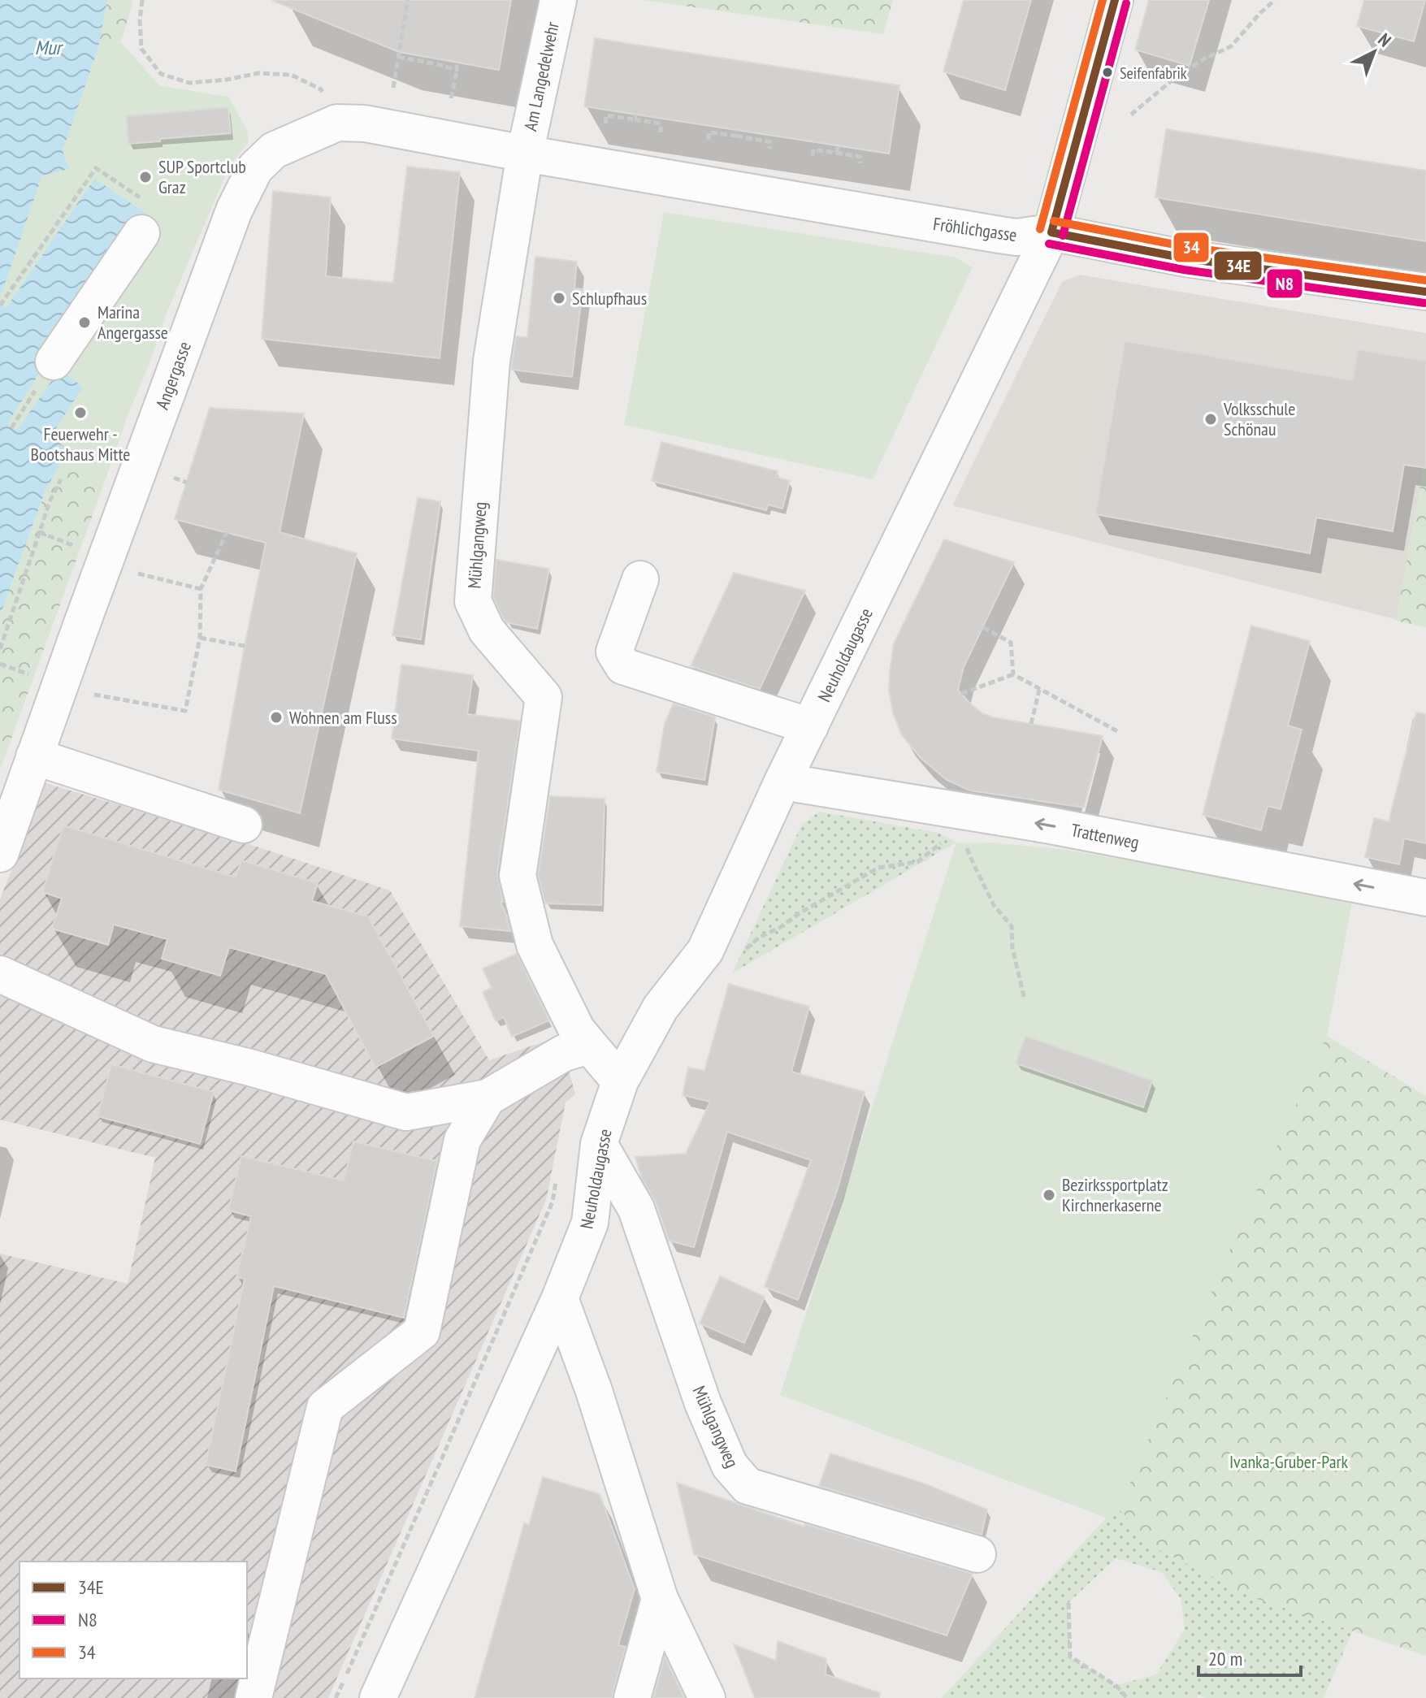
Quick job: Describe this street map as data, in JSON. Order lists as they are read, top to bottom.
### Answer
{
  "streets": {
    "street": [
      "Am Langedelwehr",
      "Fröhlichgasse",
      "Angergasse",
      "Mühlgangweg",
      "Neuholdaugasse",
      "Trattenweg"
    ]
  },
  "crossings": [
    ["Am Langedelwehr", "Fröhlichgasse"],
    ["Am Langedelwehr", "Angergasse"],
    ["Am Langedelwehr", "Mühlgangweg"],
    ["Fröhlichgasse", "Angergasse"],
    ["Fröhlichgasse", "Mühlgangweg"],
    ["Fröhlichgasse", "Neuholdaugasse"],
    ["Angergasse", "Mühlgangweg"],
    ["Mühlgangweg", "Neuholdaugasse"],
    ["Neuholdaugasse", "Trattenweg"]
  ],
  "one_way": ["Trattenweg"],
  "water": ["Mur"],
  "parks": ["Ivanka-Gruber-Park"],
  "places": [
    "Seifenfabrik",
    "SUP Sportclub Graz",
    "Schlupfhaus",
    "Marina Angergasse",
    "Feuerwehr - Bootshaus Mitte",
    "Volksschule Schönau",
    "Wohnen am Fluss",
    "Bezirkssportplatz Kirchnerkaserne"
  ],
  "lines": ["transit line 34E", "transit line 34", "transit line N8"],
  "legend": ["34E", "N8", "34"],
  "scale_bar": "20 m",
  "north": "top right"
}
